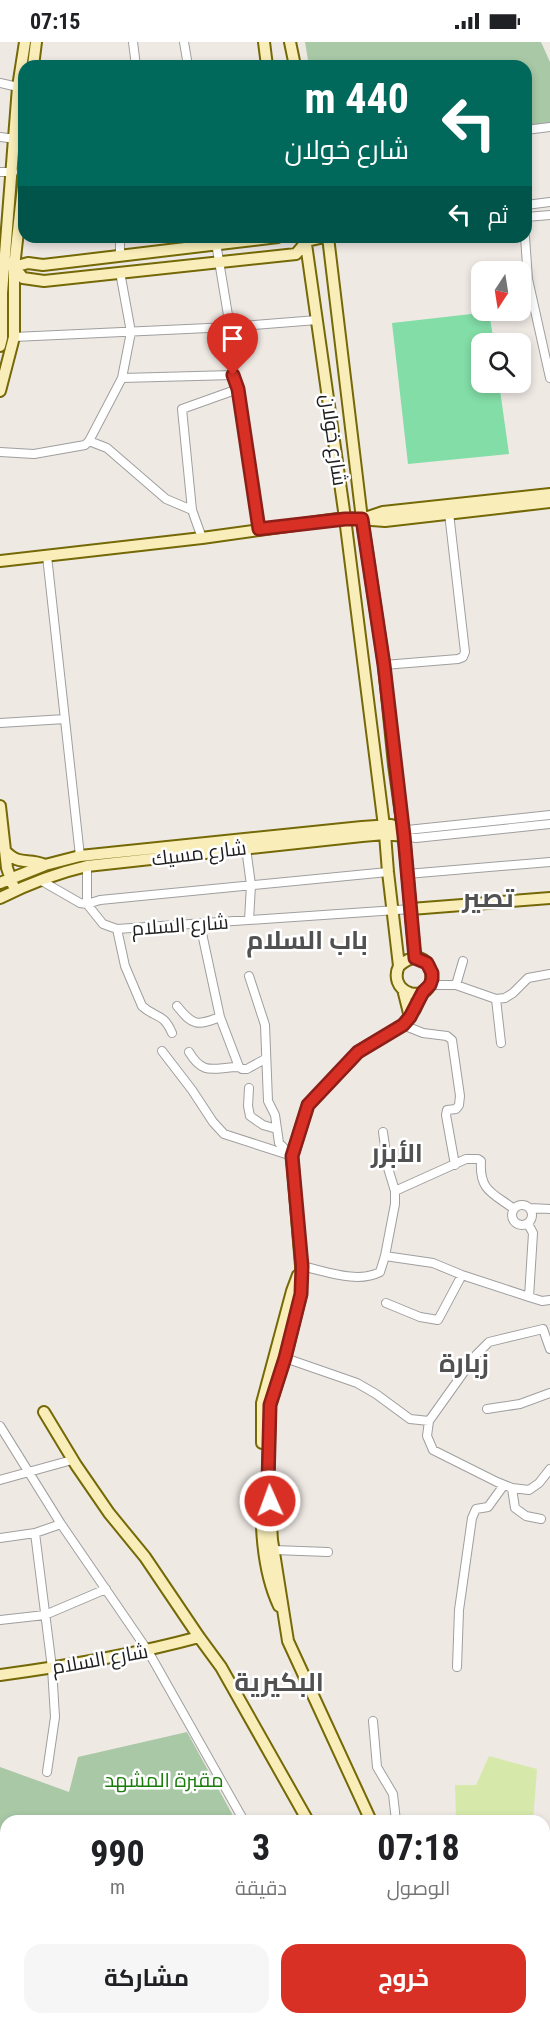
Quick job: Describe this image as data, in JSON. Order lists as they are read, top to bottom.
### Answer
{
  "streets": {
    "street": ["شارع خولان", "شارع مسيك", "شارع السلام"]
  },
  "crossings": [
    ["شارع خولان", "شارع مسيك"],
    ["شارع خولان", "شارع السلام"]
  ],
  "districts": [
    "تصير",
    "باب السلام",
    "الأبزر",
    "زبارة",
    "البكيرية"
  ],
  "parks": ["مقبرة المشهد"],
  "north": "bottom",
  "page": {
    "status": "07:15",
    "turn": ["440 m", "شارع خولان"],
    "then": "ثم",
    "eta": [
      "07:18",
      "الوصول",
      "3",
      "دقيقة",
      "990",
      "m"
    ],
    "buttons": ["خروج", "مشاركة"]
  }
}
